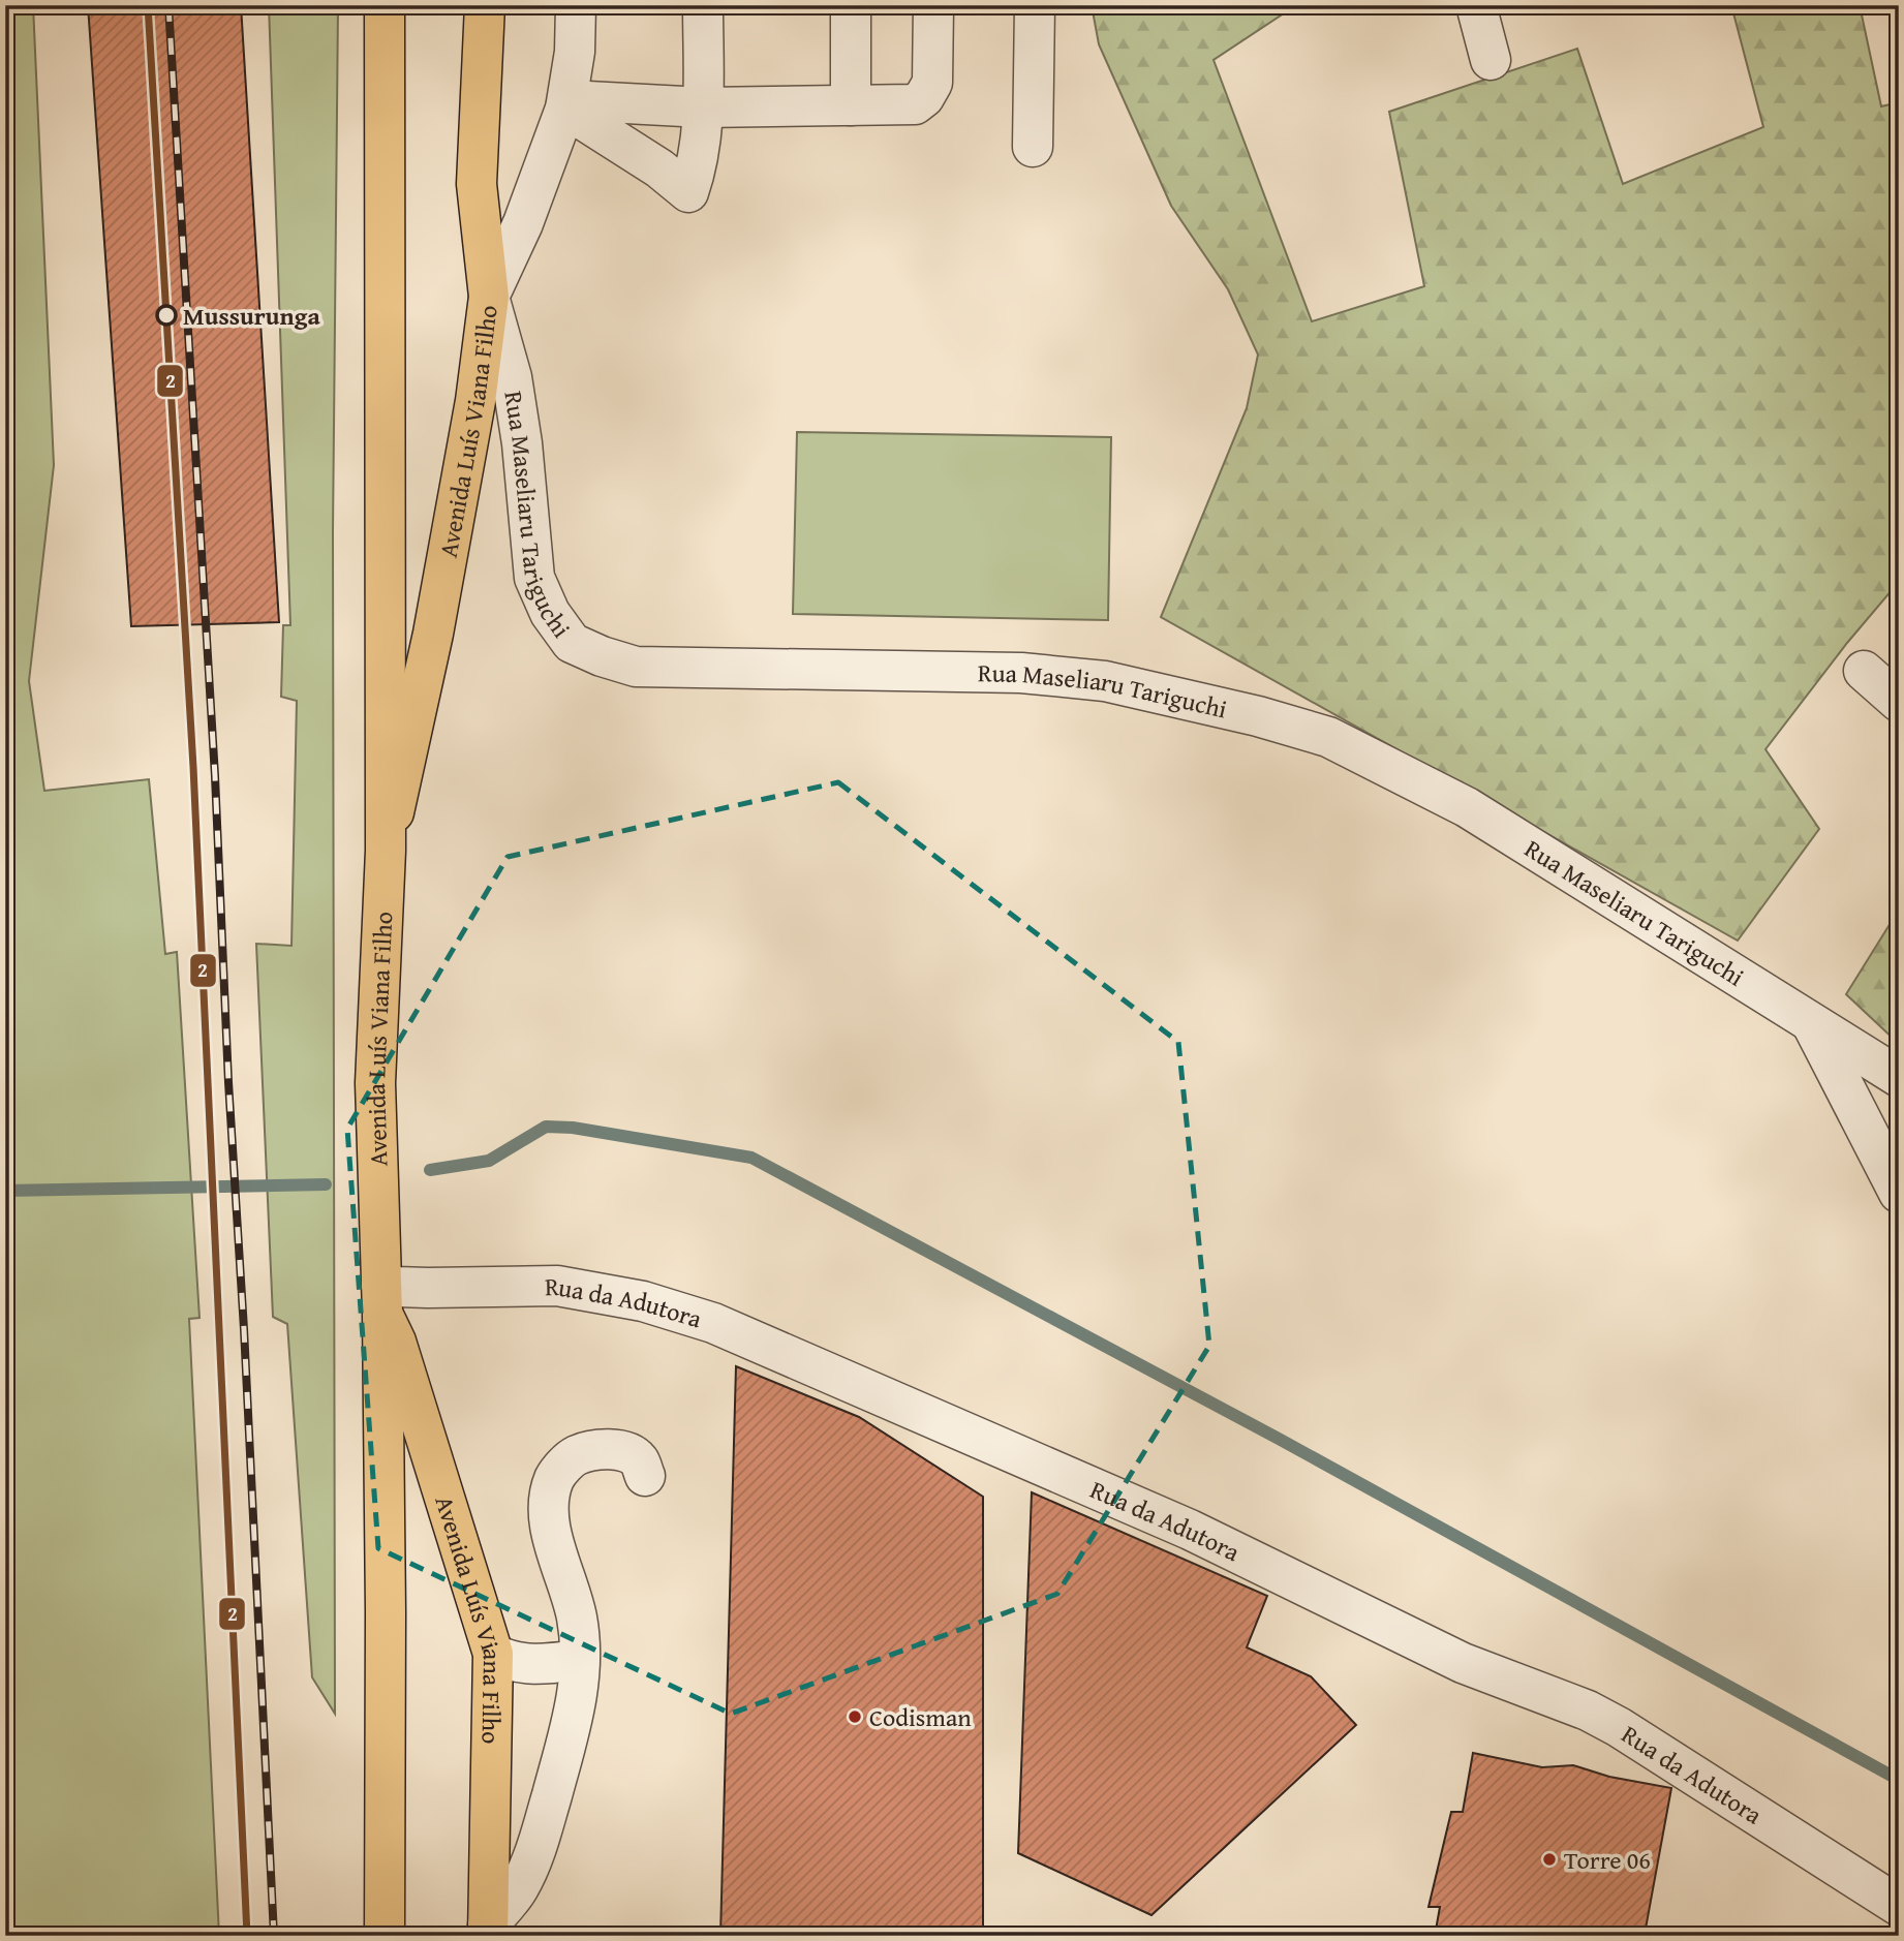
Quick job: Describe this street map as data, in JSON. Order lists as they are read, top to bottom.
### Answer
{
  "streets": {
    "main road": ["Avenida Luís Viana Filho"],
    "street": ["Rua Maseliaru Tariguchi", "Rua da Adutora"]
  },
  "crossings": [
    ["Avenida Luís Viana Filho", "Rua Maseliaru Tariguchi"],
    ["Avenida Luís Viana Filho", "Rua da Adutora"]
  ],
  "places": ["Mussurunga", "Codisman", "Torre 06"],
  "lines": ["transit line 2"]
}
